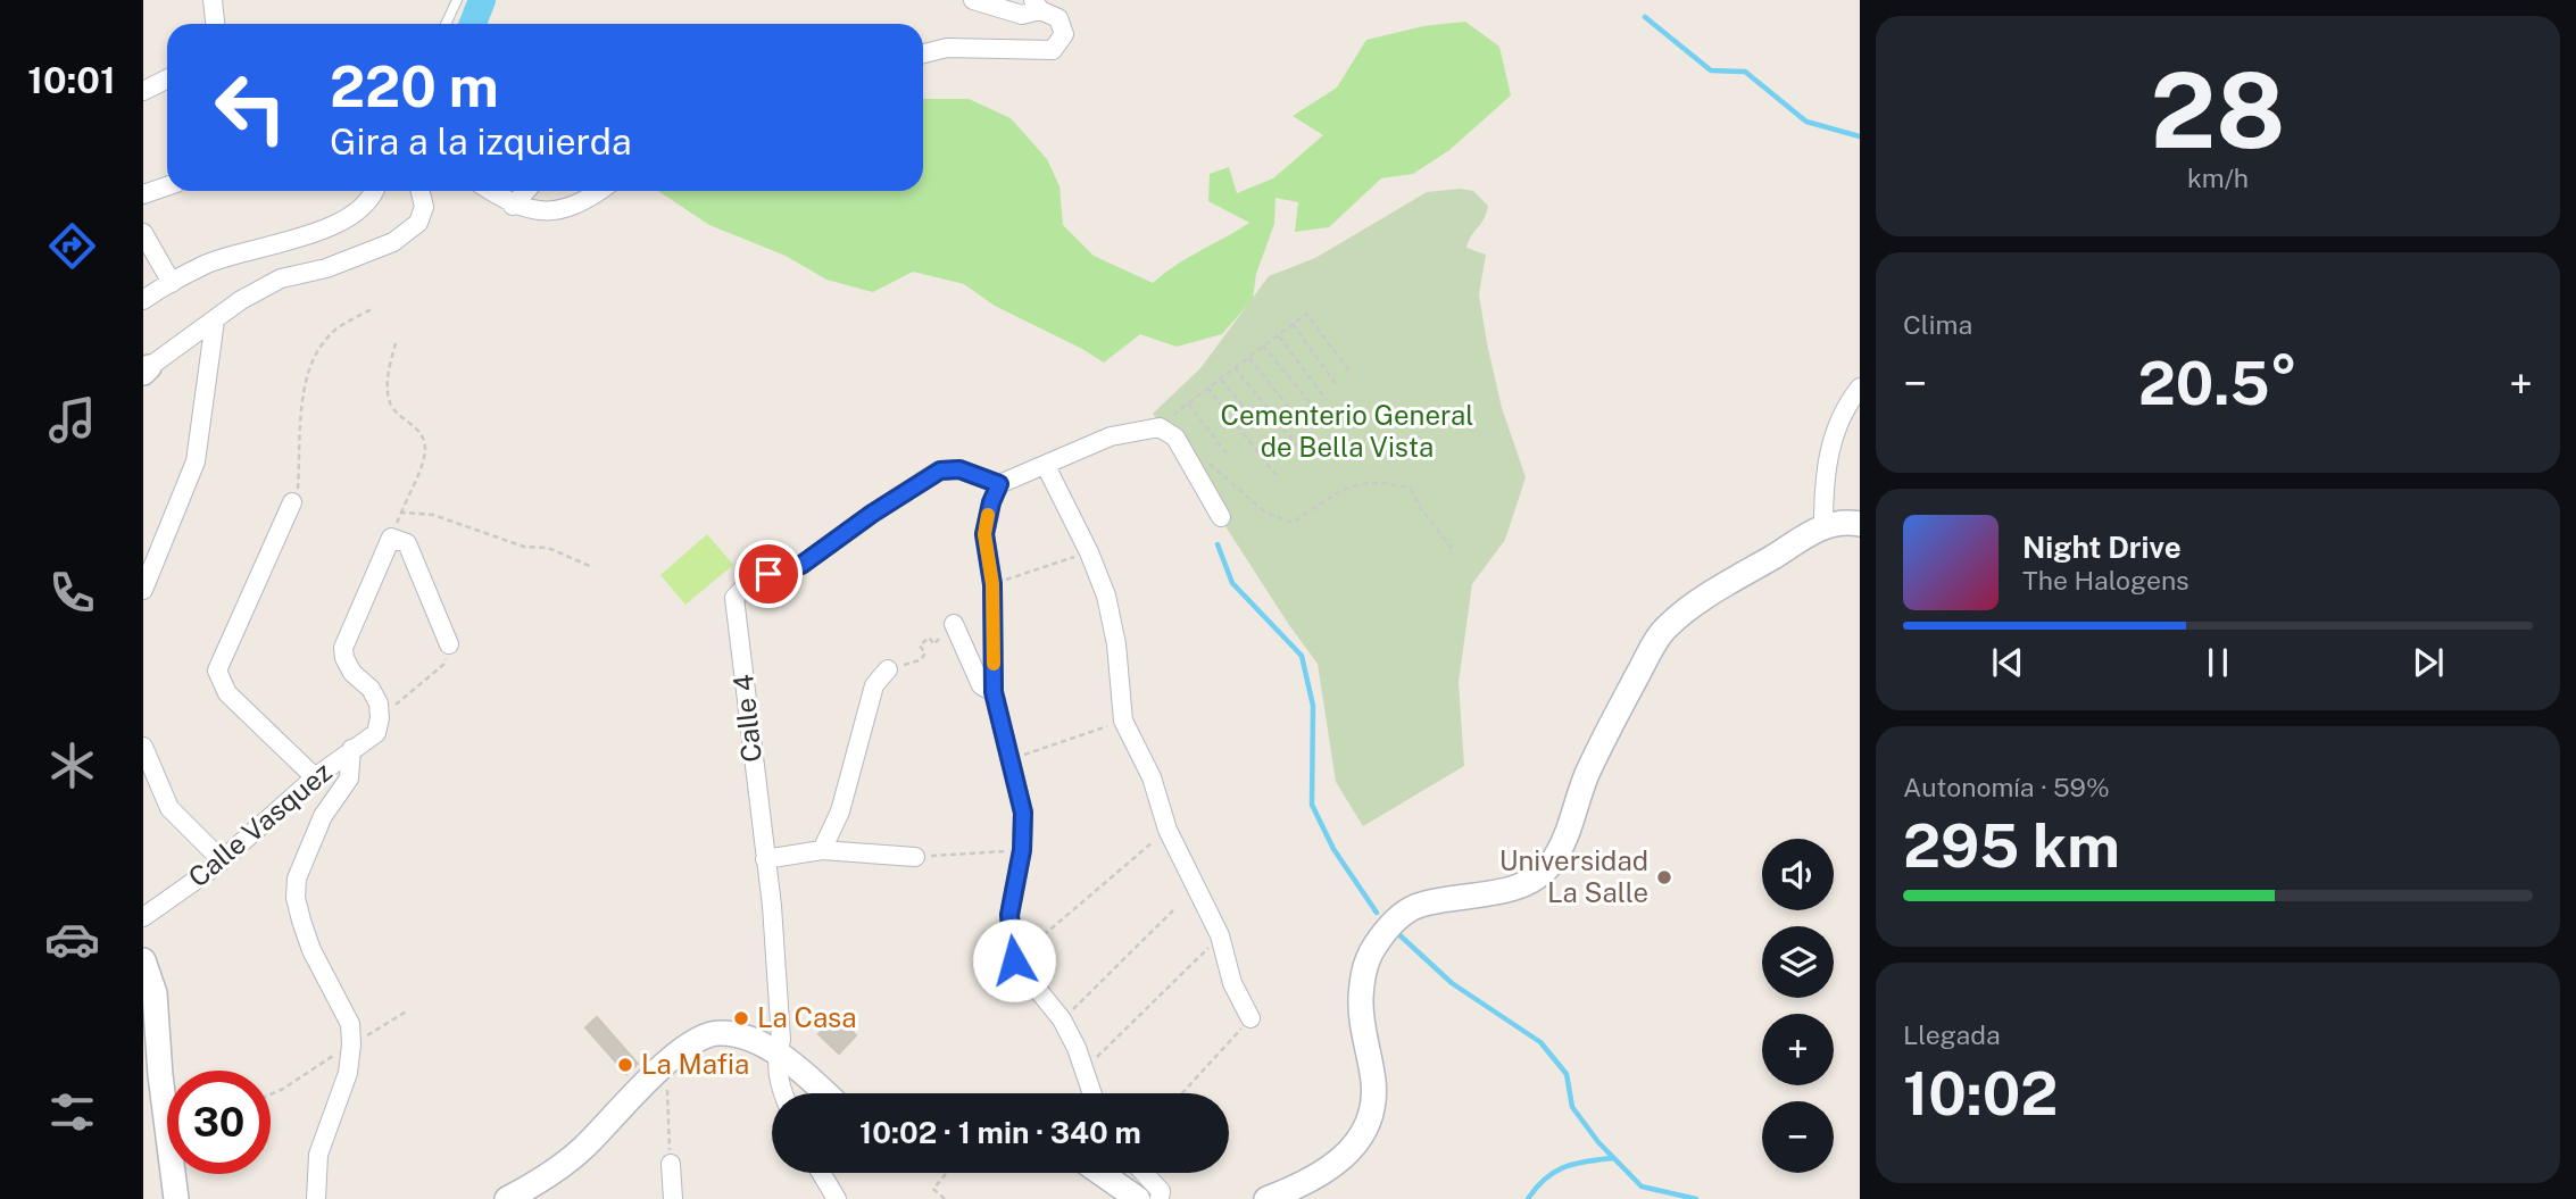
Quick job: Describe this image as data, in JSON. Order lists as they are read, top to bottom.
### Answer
{
  "streets": {
    "street": ["Calle 4", "Calle Vasquez"]
  },
  "parks": ["Cementerio General de Bella Vista"],
  "places": ["Universidad La Salle", "La Casa", "La Mafia"],
  "page": {
    "tabs": "10:01",
    "tile": [
      ["28", "km/h"],
      "Clima",
      ["Autonomía · 59%", "295 km"],
      ["Llegada", "10:02"]
    ],
    "turn": ["220 m", "Gira a la izquierda"],
    "heat": ["−", "20.5°", "+"],
    "song": ["Night Drive", "The Halogens"],
    "map_buttons": ["+", "−"],
    "limit": "30",
    "trip": "10:02 · 1 min · 340 m"
  }
}
